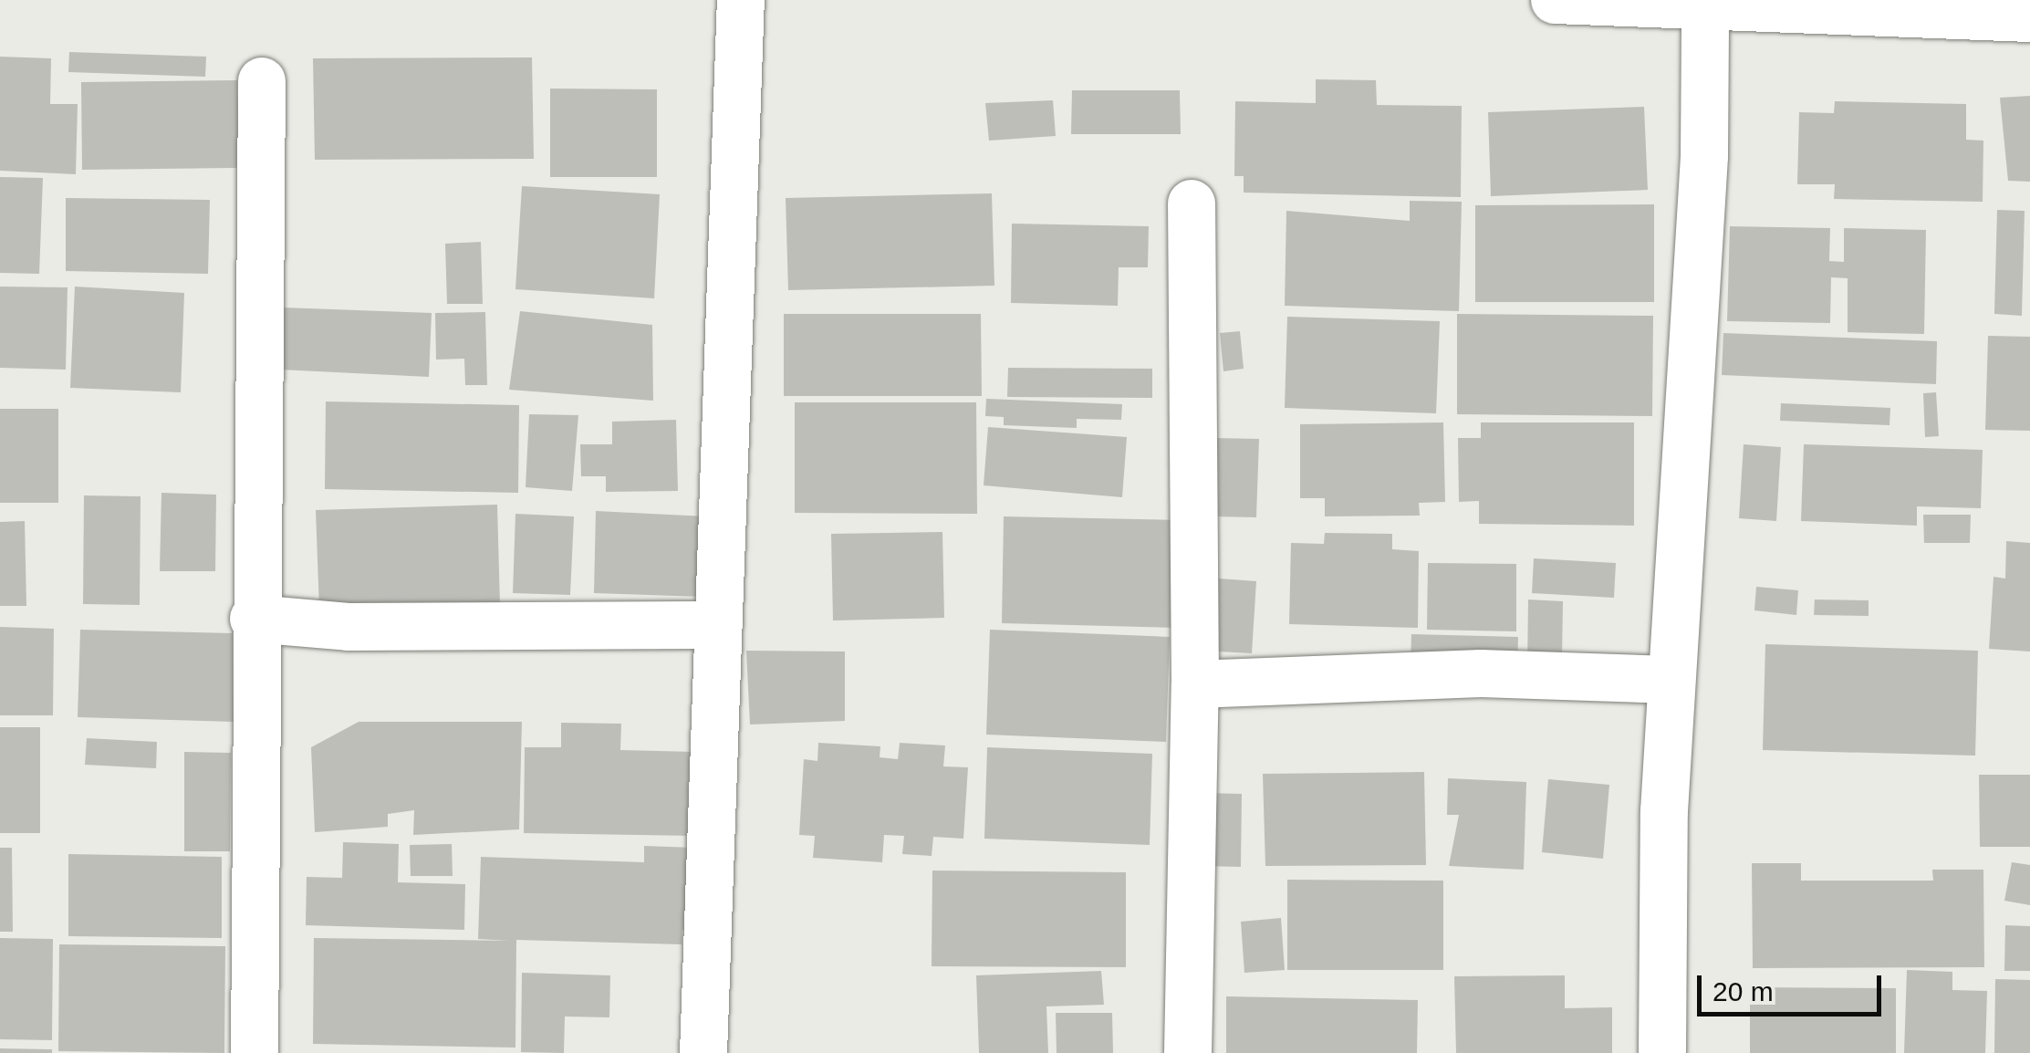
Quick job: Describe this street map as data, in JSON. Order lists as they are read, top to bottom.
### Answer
{
  "scale_bar": "20 m"
}
